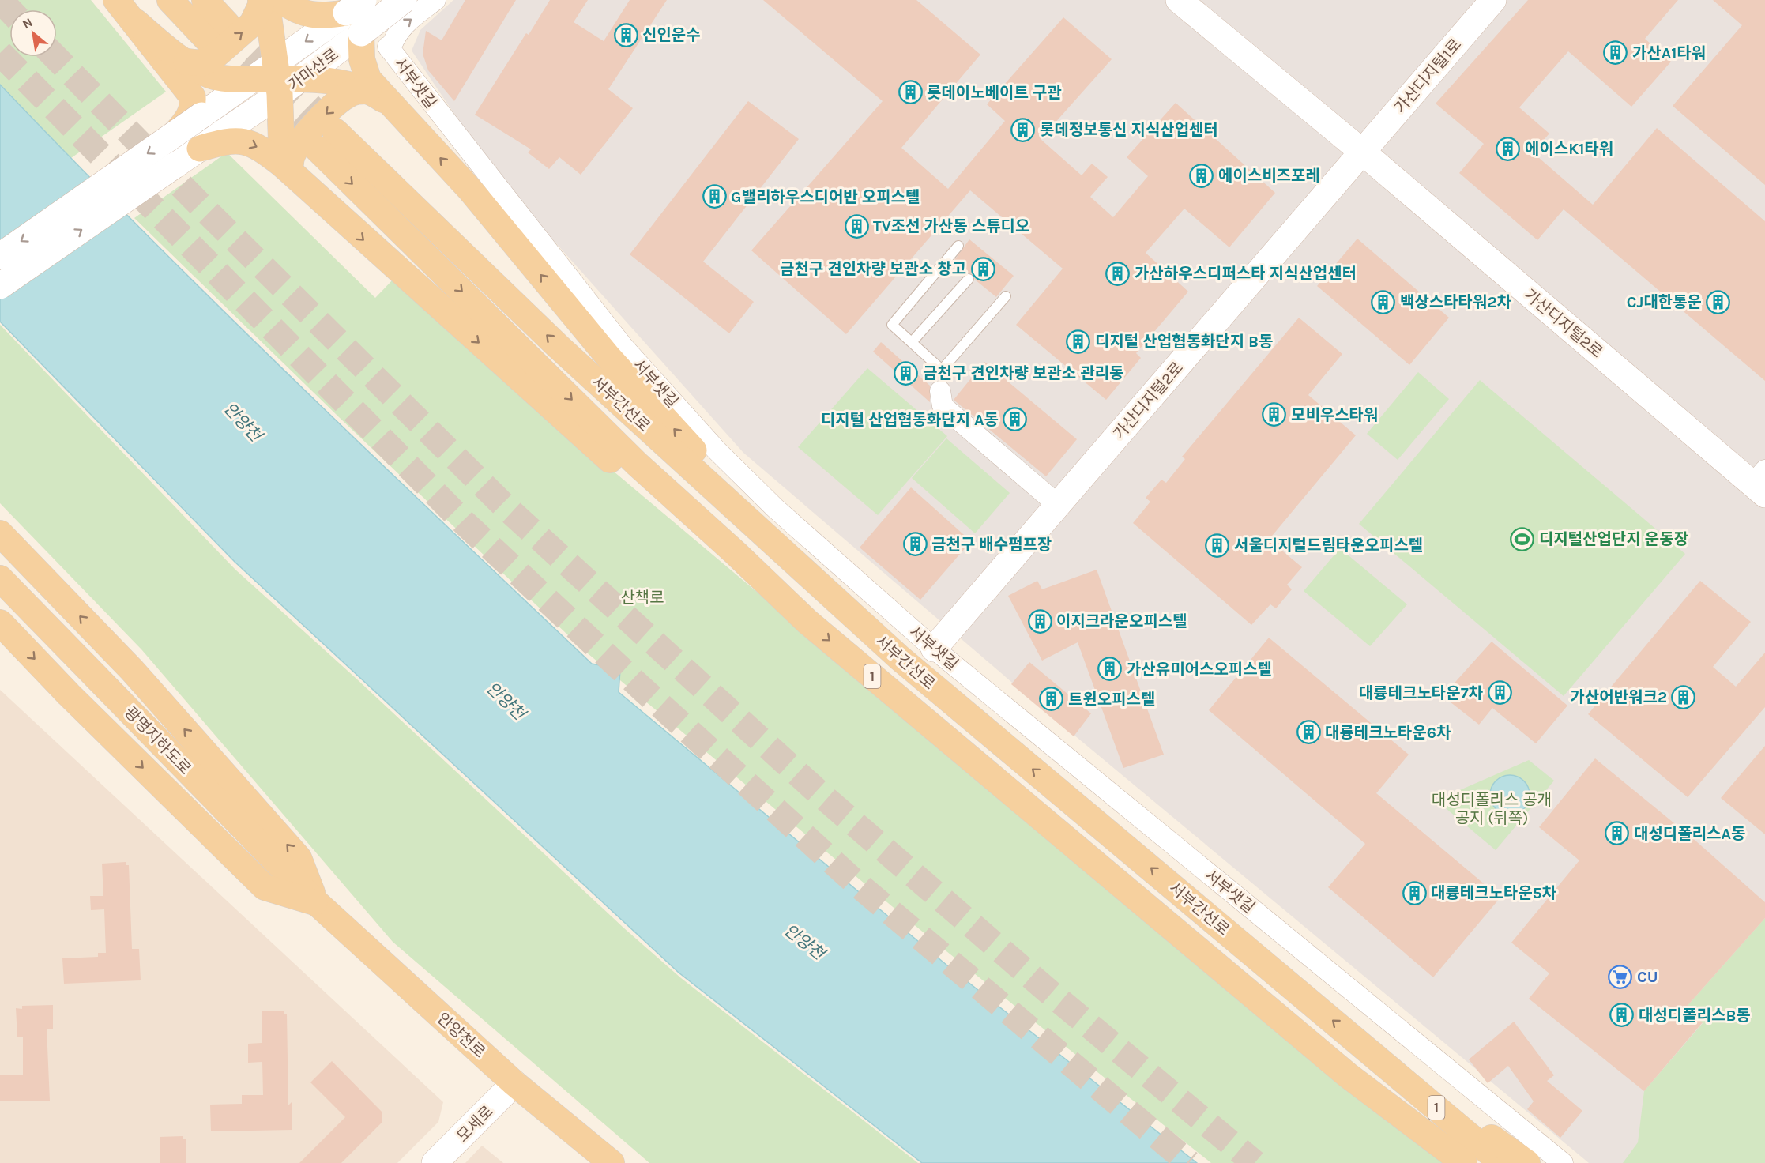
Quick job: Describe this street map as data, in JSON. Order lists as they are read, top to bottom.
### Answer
{
  "streets": {
    "main road": [
      "서부간선로",
      "1",
      "광명지하도로",
      "안양천로"
    ],
    "street": [
      "가마산로",
      "가산디지털1로",
      "서부샛길",
      "가산디지털2로",
      "모세로"
    ]
  },
  "crossings": [
    ["가산디지털1로", "가산디지털2로"],
    ["서부샛길", "가산디지털2로"],
    ["광명지하도로", "안양천로"],
    ["안양천로", "모세로"]
  ],
  "one_way": ["서부샛길"],
  "water": ["안양천"],
  "parks": ["산책로", "대성디폴리스 공개 공지 (뒤쪽)"],
  "places": {
    "building": [
      "신인운수",
      "가산A1타워",
      "롯데이노베이트 구관",
      "롯데정보통신 지식산업센터",
      "에이스K1타워",
      "에이스비즈포레",
      "G밸리하우스디어반 오피스텔",
      "TV조선 가산동 스튜디오",
      "금천구 견인차량 보관소 창고",
      "가산하우스디퍼스타 지식산업센터",
      "백상스타타워2차",
      "CJ대한통운",
      "디지털 산업협동화단지 B동",
      "금천구 견인차량 보관소 관리동",
      "모비우스타워",
      "디지털 산업협동화단지 A동",
      "금천구 배수펌프장",
      "서울디지털드림타운오피스텔",
      "이지크라운오피스텔",
      "가산유미어스오피스텔",
      "대륭테크노타운7차",
      "가산어반워크2",
      "트윈오피스텔",
      "대륭테크노타운6차",
      "대성디폴리스A동",
      "대륭테크노타운5차",
      "대성디폴리스B동"
    ],
    "sports": ["디지털산업단지 운동장"],
    "supermarket": ["CU"]
  },
  "north": "top left"
}
